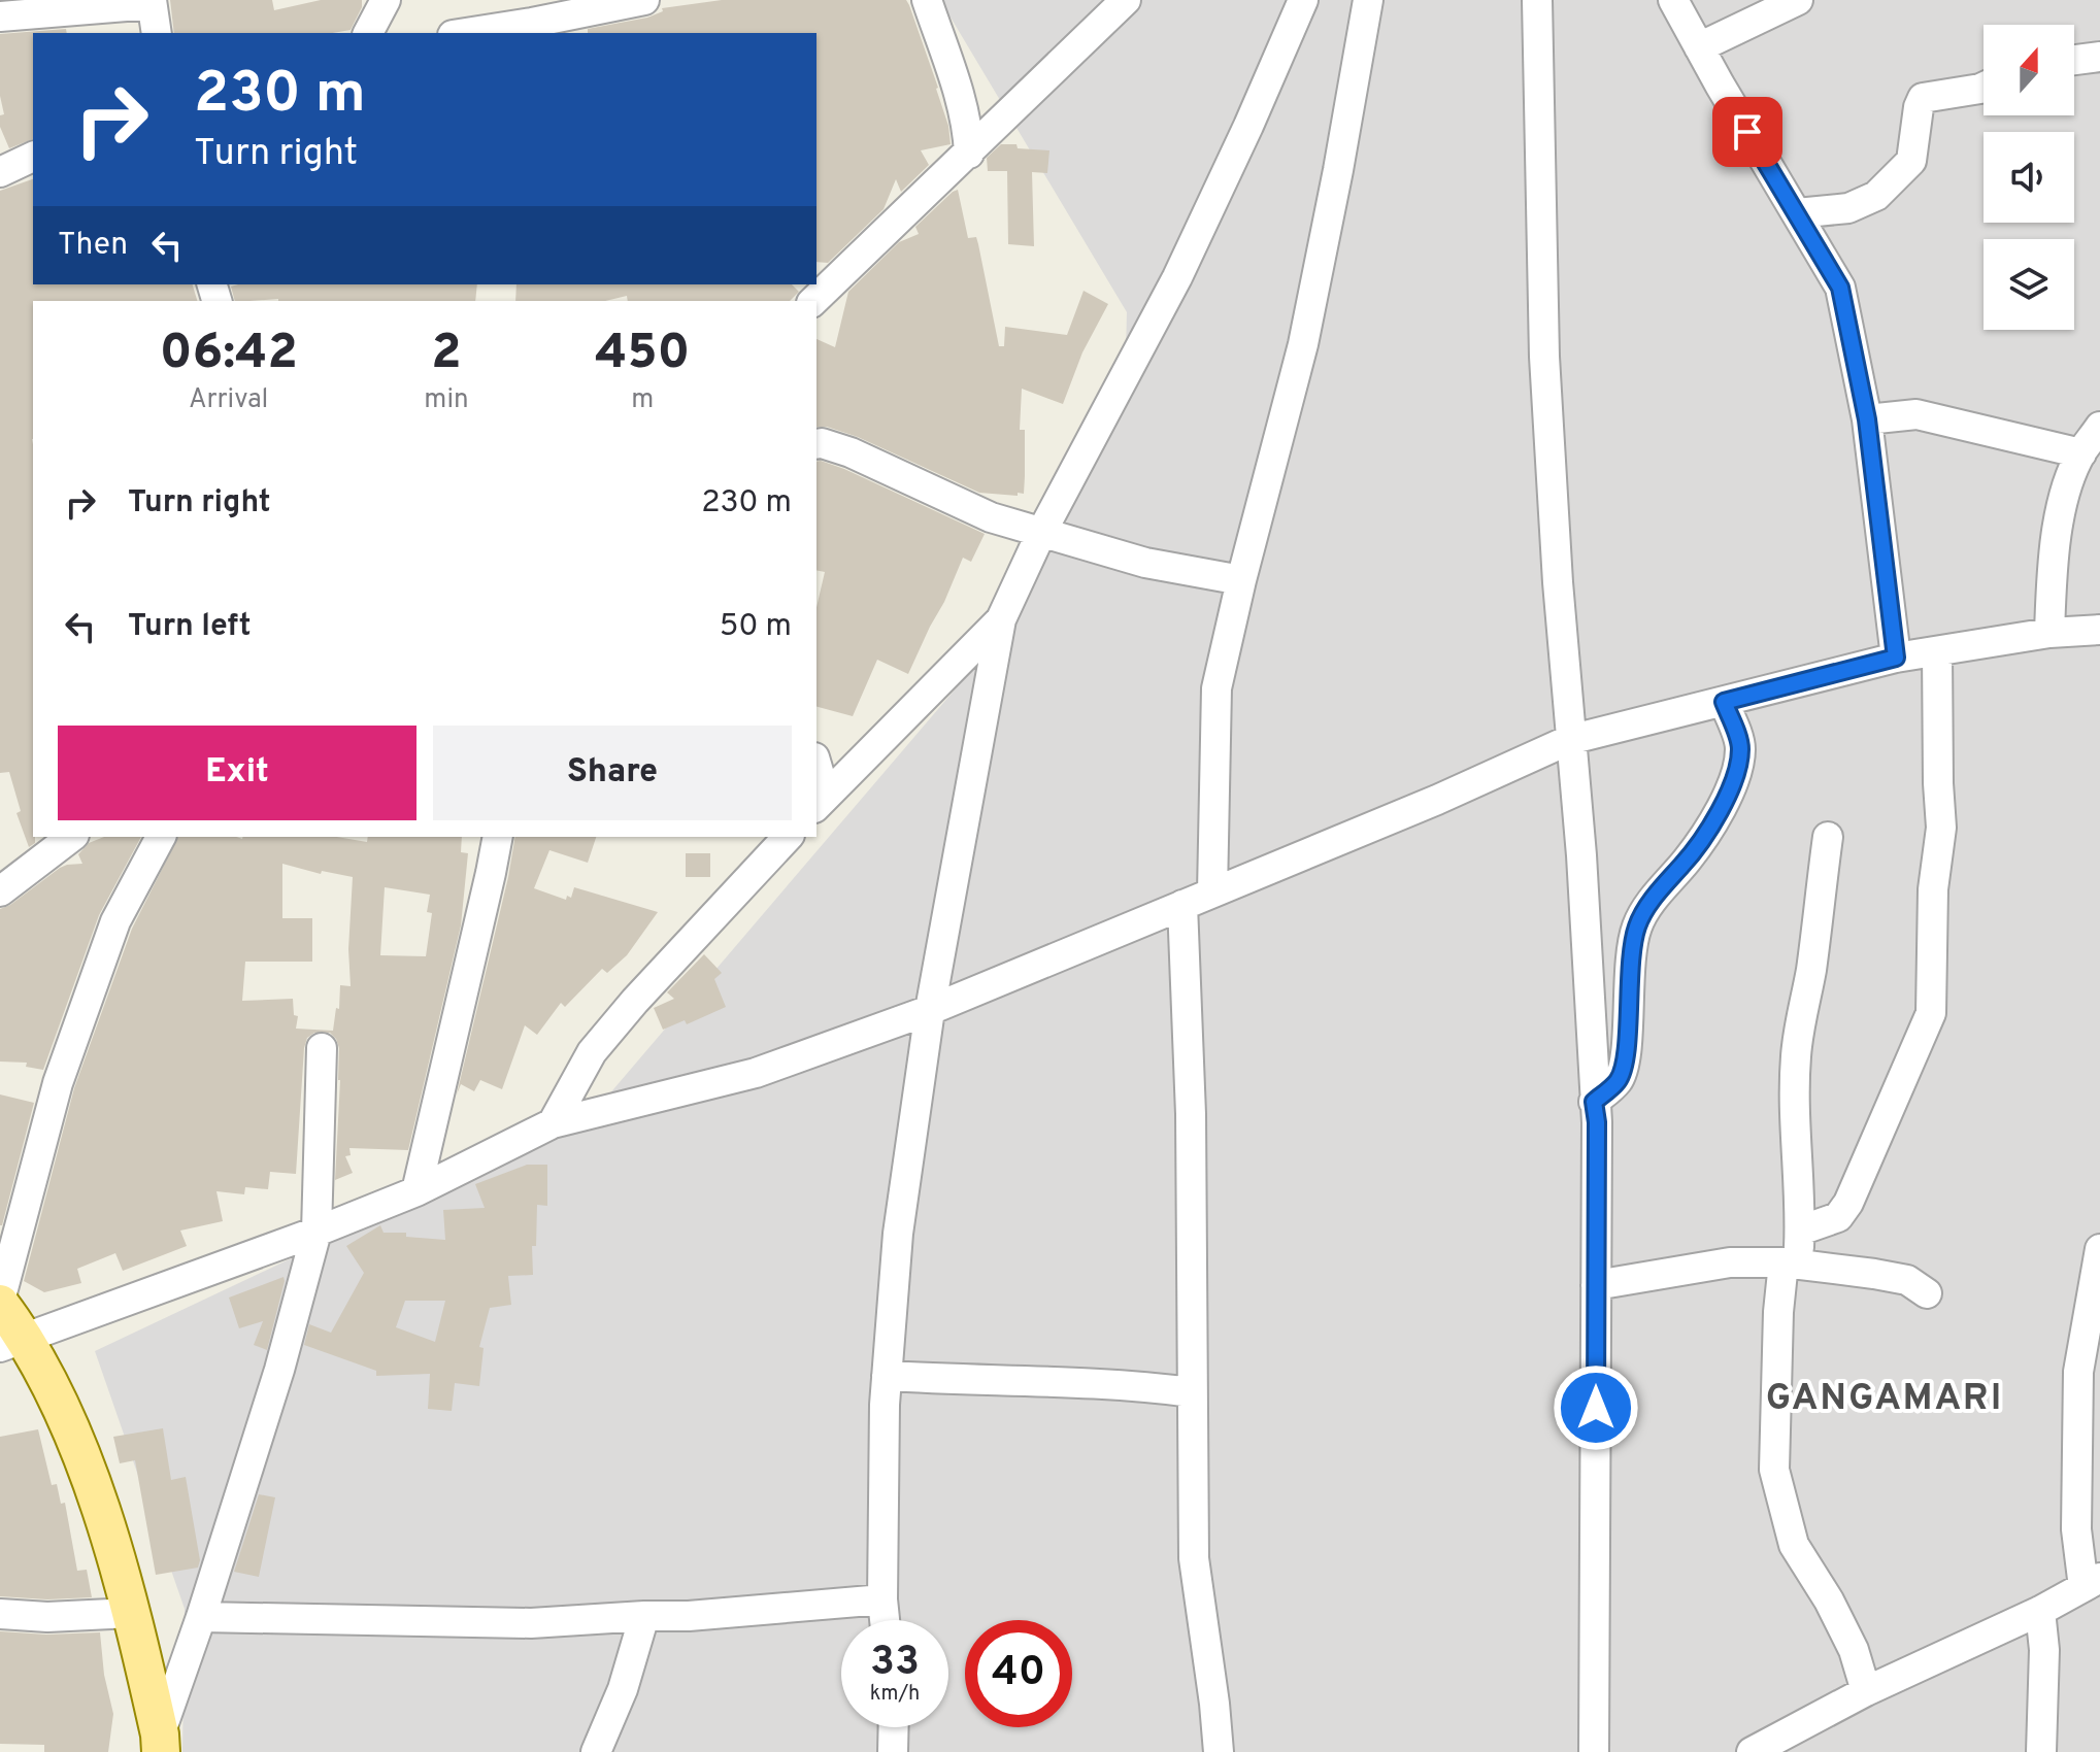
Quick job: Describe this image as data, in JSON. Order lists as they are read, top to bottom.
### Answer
{
  "districts": ["GANGAMARI"],
  "north": "top",
  "page": {
    "turn": ["230 m", "Turn right"],
    "then": "Then",
    "eta": [
      "06:42",
      "Arrival",
      "2",
      "min",
      "450",
      "m"
    ],
    "list": [
      {
        "name": "Turn right",
        "value": "230 m"
      },
      {
        "name": "Turn left",
        "value": "50 m"
      }
    ],
    "buttons": ["Exit", "Share"],
    "speed": "33 km/h",
    "limit": "40"
  }
}
